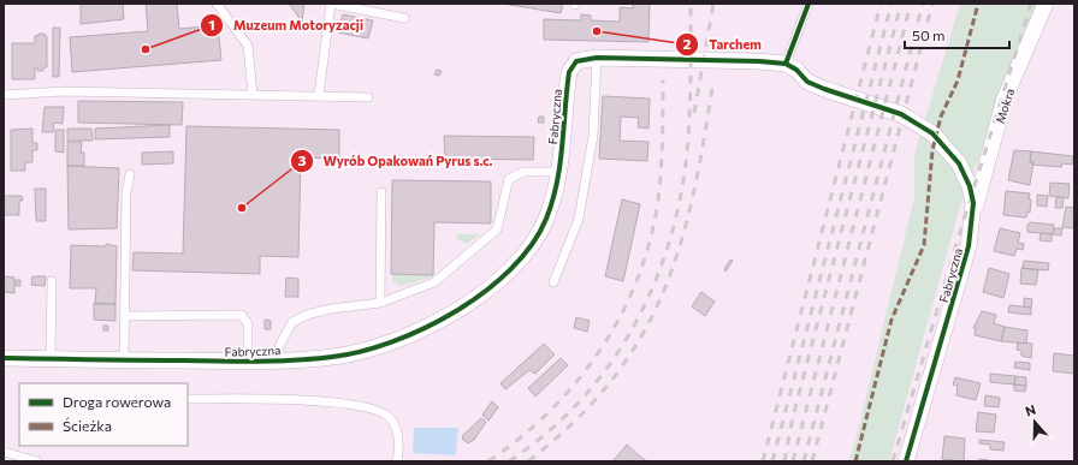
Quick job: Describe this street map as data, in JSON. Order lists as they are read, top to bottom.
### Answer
{
  "streets": {
    "street": ["Mokra", "Fabryczna"]
  },
  "crossings": [
    ["Mokra", "Fabryczna"]
  ],
  "places": ["Tarchem", "Muzeum Motoryzacji", "Wyrób Opakowań Pyrus s.c."],
  "legend": ["Droga rowerowa", "Ścieżka"],
  "scale_bar": "50 m",
  "north": "top"
}
